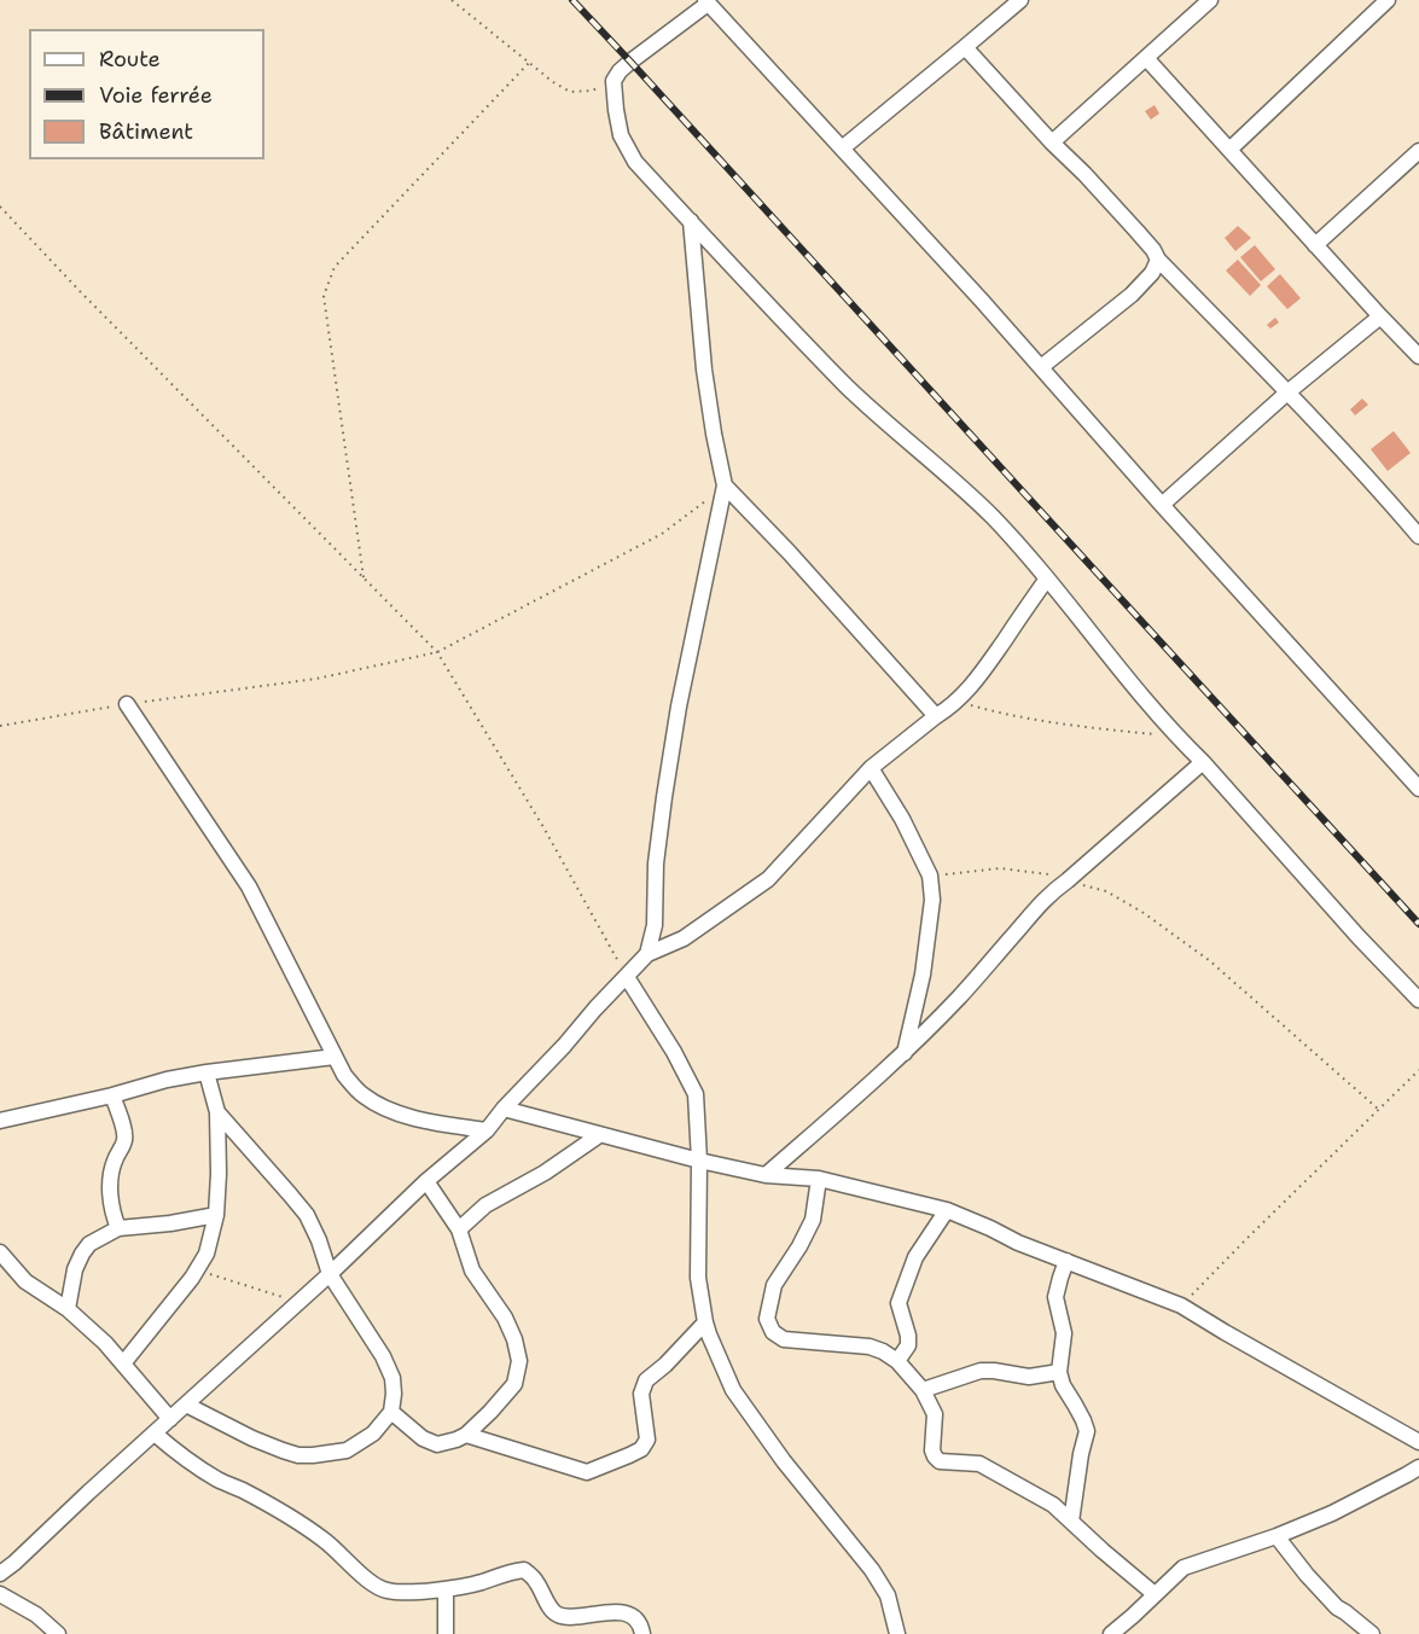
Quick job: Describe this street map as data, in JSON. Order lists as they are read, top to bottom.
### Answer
{
  "legend": ["Route", "Voie ferrée", "Bâtiment"]
}
